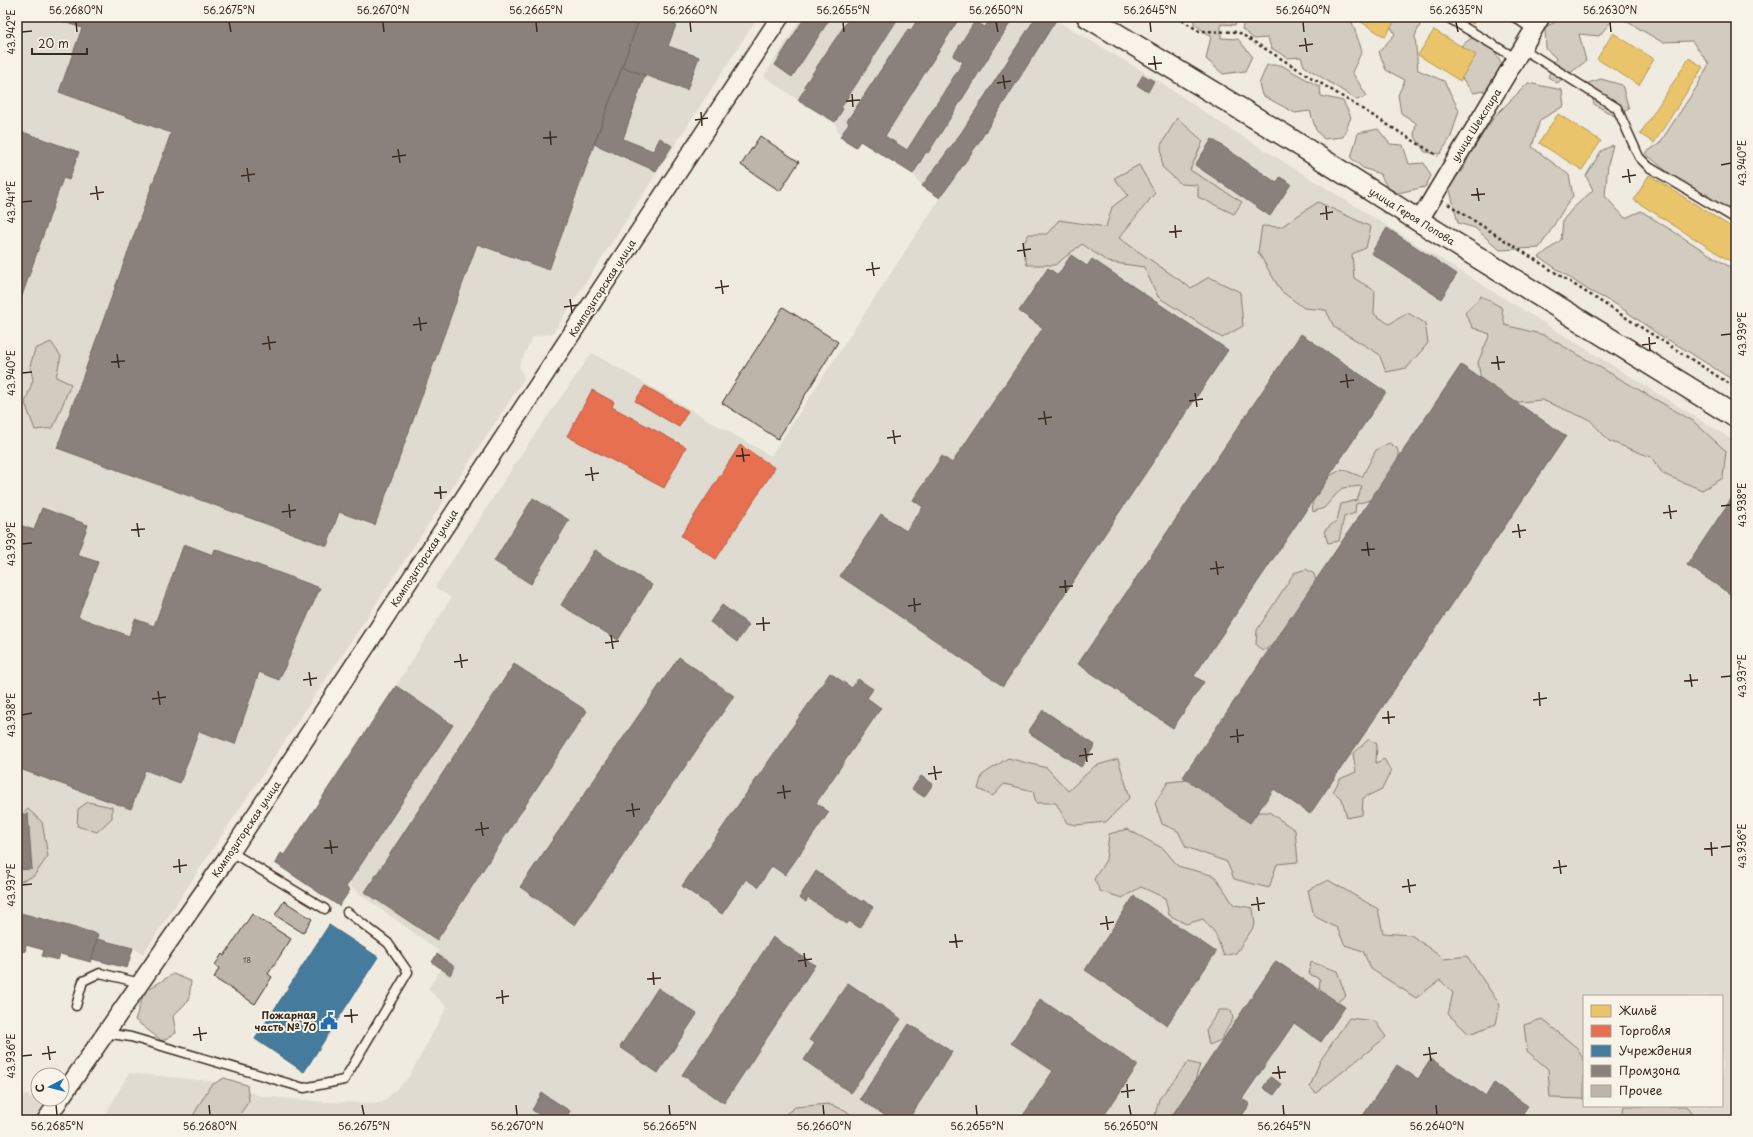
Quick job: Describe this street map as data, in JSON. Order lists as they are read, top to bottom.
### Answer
{
  "streets": {
    "street": ["улица Шекспира", "улица Героя Попова", "Композиторская улица"]
  },
  "crossings": [
    ["улица Шекспира", "улица Героя Попова"]
  ],
  "places": {
    "public building": ["Пожарная часть № 70"]
  },
  "house_numbers": ["18"],
  "legend": [
    "Жильё",
    "Торговля",
    "Учреждения",
    "Промзона",
    "Прочее"
  ],
  "scale_bar": "20 m",
  "north": "left",
  "coordinates": [
    "56.2680°N",
    "56.2675°N",
    "56.2670°N",
    "56.2665°N",
    "56.2660°N",
    "56.2655°N",
    "56.2650°N",
    "56.2645°N",
    "56.2640°N",
    "56.2635°N",
    "56.2630°N",
    "43.942°E",
    "43.940°E",
    "43.941°E",
    "43.939°E",
    "43.938°E",
    "43.937°E",
    "43.936°E",
    "56.2685°N"
  ]
}
